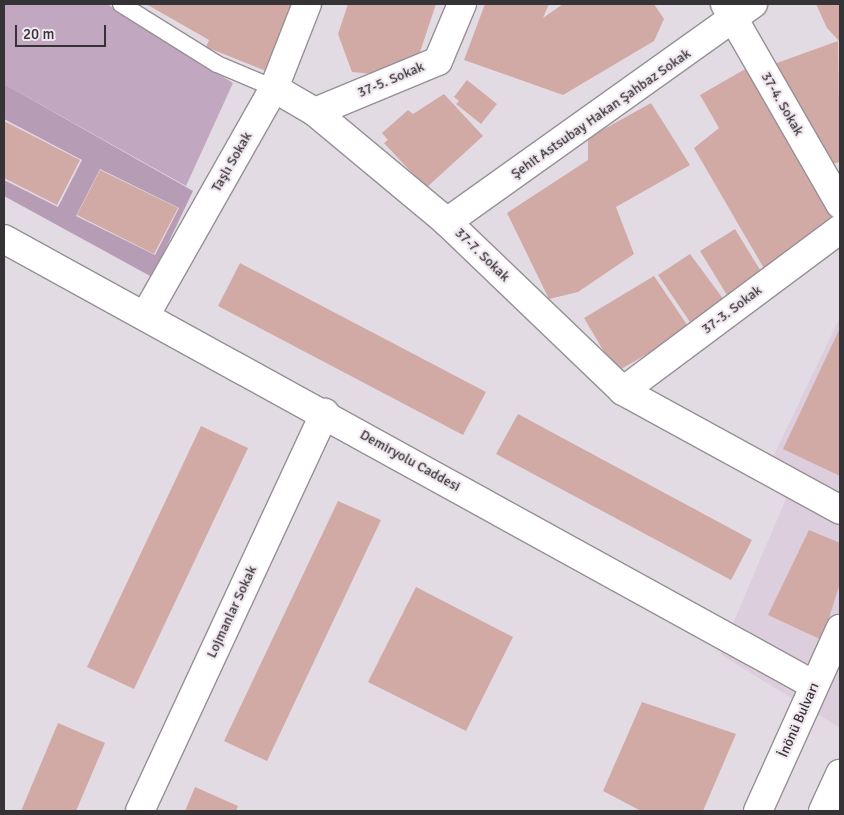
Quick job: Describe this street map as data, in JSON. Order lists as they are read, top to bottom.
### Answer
{
  "streets": {
    "street": [
      "37-5. Sokak",
      "37-4. Sokak",
      "Şehit Astsubay Hakan Şahbaz Sokak",
      "Taşlı Sokak",
      "37-7. Sokak",
      "37-3. Sokak",
      "Demiryolu Caddesi",
      "Lojmanlar Sokak",
      "İnönü Bulvarı"
    ]
  },
  "crossings": [
    ["37-5. Sokak", "37-7. Sokak"],
    ["37-4. Sokak", "Şehit Astsubay Hakan Şahbaz Sokak"],
    ["Şehit Astsubay Hakan Şahbaz Sokak", "37-7. Sokak"],
    ["Taşlı Sokak", "37-7. Sokak"],
    ["Taşlı Sokak", "Demiryolu Caddesi"],
    ["37-7. Sokak", "37-3. Sokak"],
    ["Demiryolu Caddesi", "Lojmanlar Sokak"],
    ["Demiryolu Caddesi", "İnönü Bulvarı"]
  ],
  "scale_bar": "20 m"
}
